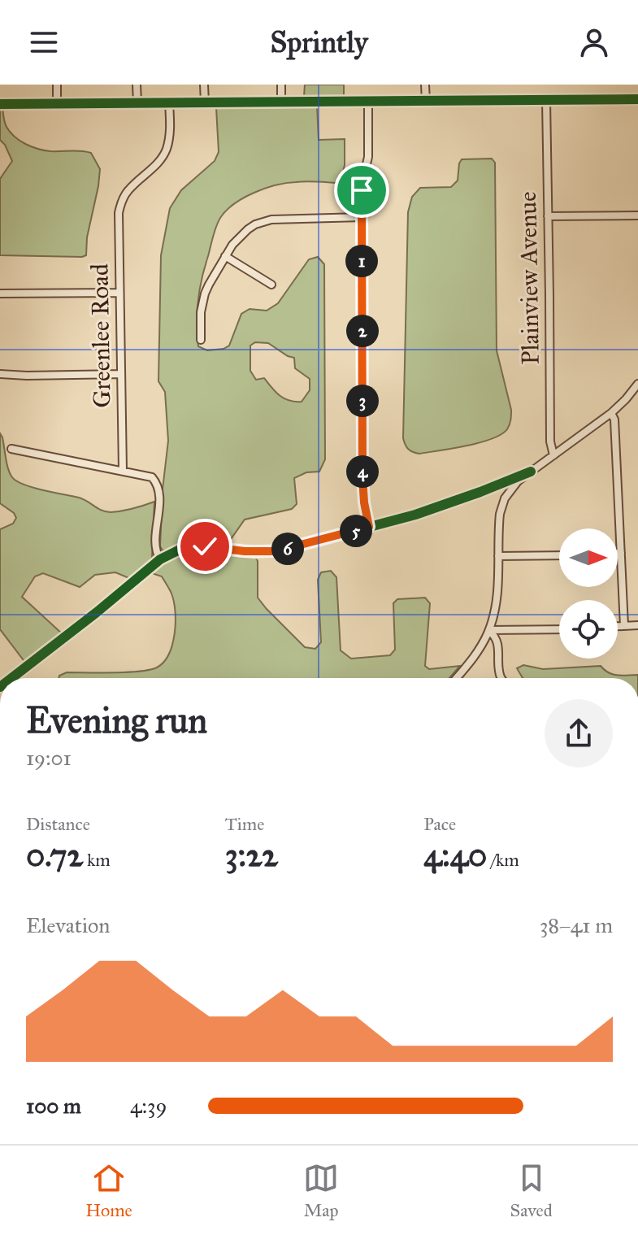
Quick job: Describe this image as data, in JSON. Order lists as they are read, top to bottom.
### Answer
{
  "streets": {
    "street": ["Plainview Avenue", "Greenlee Road"]
  },
  "north": "right",
  "page": {
    "header": "Sprintly",
    "pins": [
      "1",
      "2",
      "3",
      "4",
      "5",
      "6"
    ],
    "heading": ["Evening run", "19:01"],
    "stats": [
      ["Distance", "0.72 km"],
      ["Time", "3:22"],
      ["Pace", "4:40 /km"]
    ],
    "chart": ["Elevation", "38–41 m"],
    "list": [
      {
        "name": "100 m",
        "note": "4:39"
      }
    ],
    "tabs": ["Home", "Map", "Saved"]
  }
}
